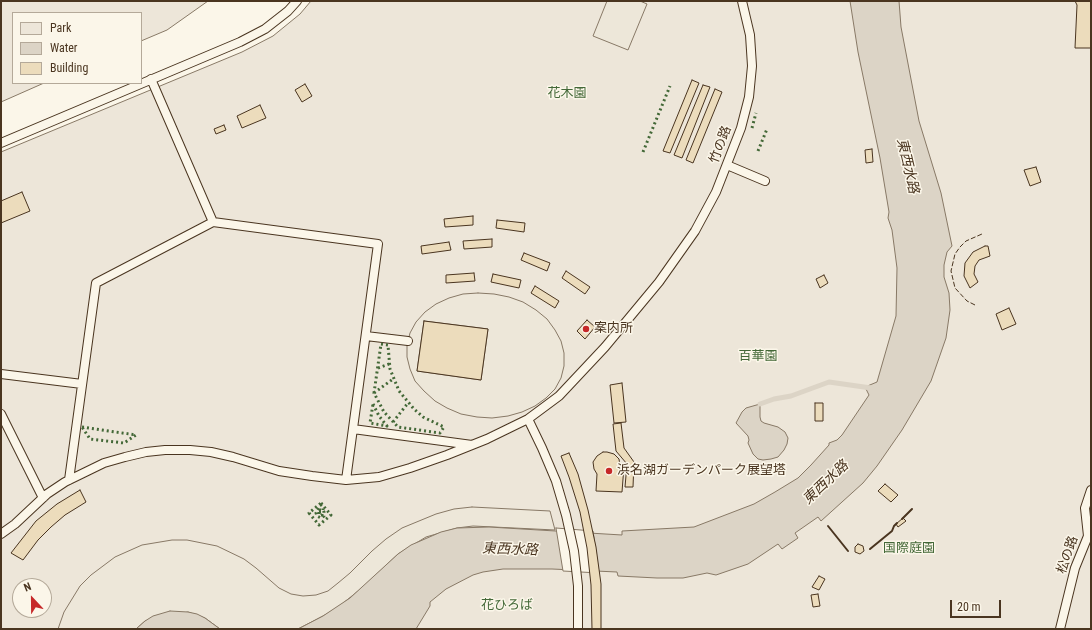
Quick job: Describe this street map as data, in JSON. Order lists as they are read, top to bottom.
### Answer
{
  "streets": {
    "lane": ["竹の路", "松の路"]
  },
  "water": ["東西水路"],
  "parks": [
    "花木園",
    "百華園",
    "国際庭園",
    "花ひろば"
  ],
  "places": ["案内所", "浜名湖ガーデンパーク展望塔"],
  "legend": ["Park", "Water", "Building"],
  "scale_bar": "20 m",
  "north": "top"
}
